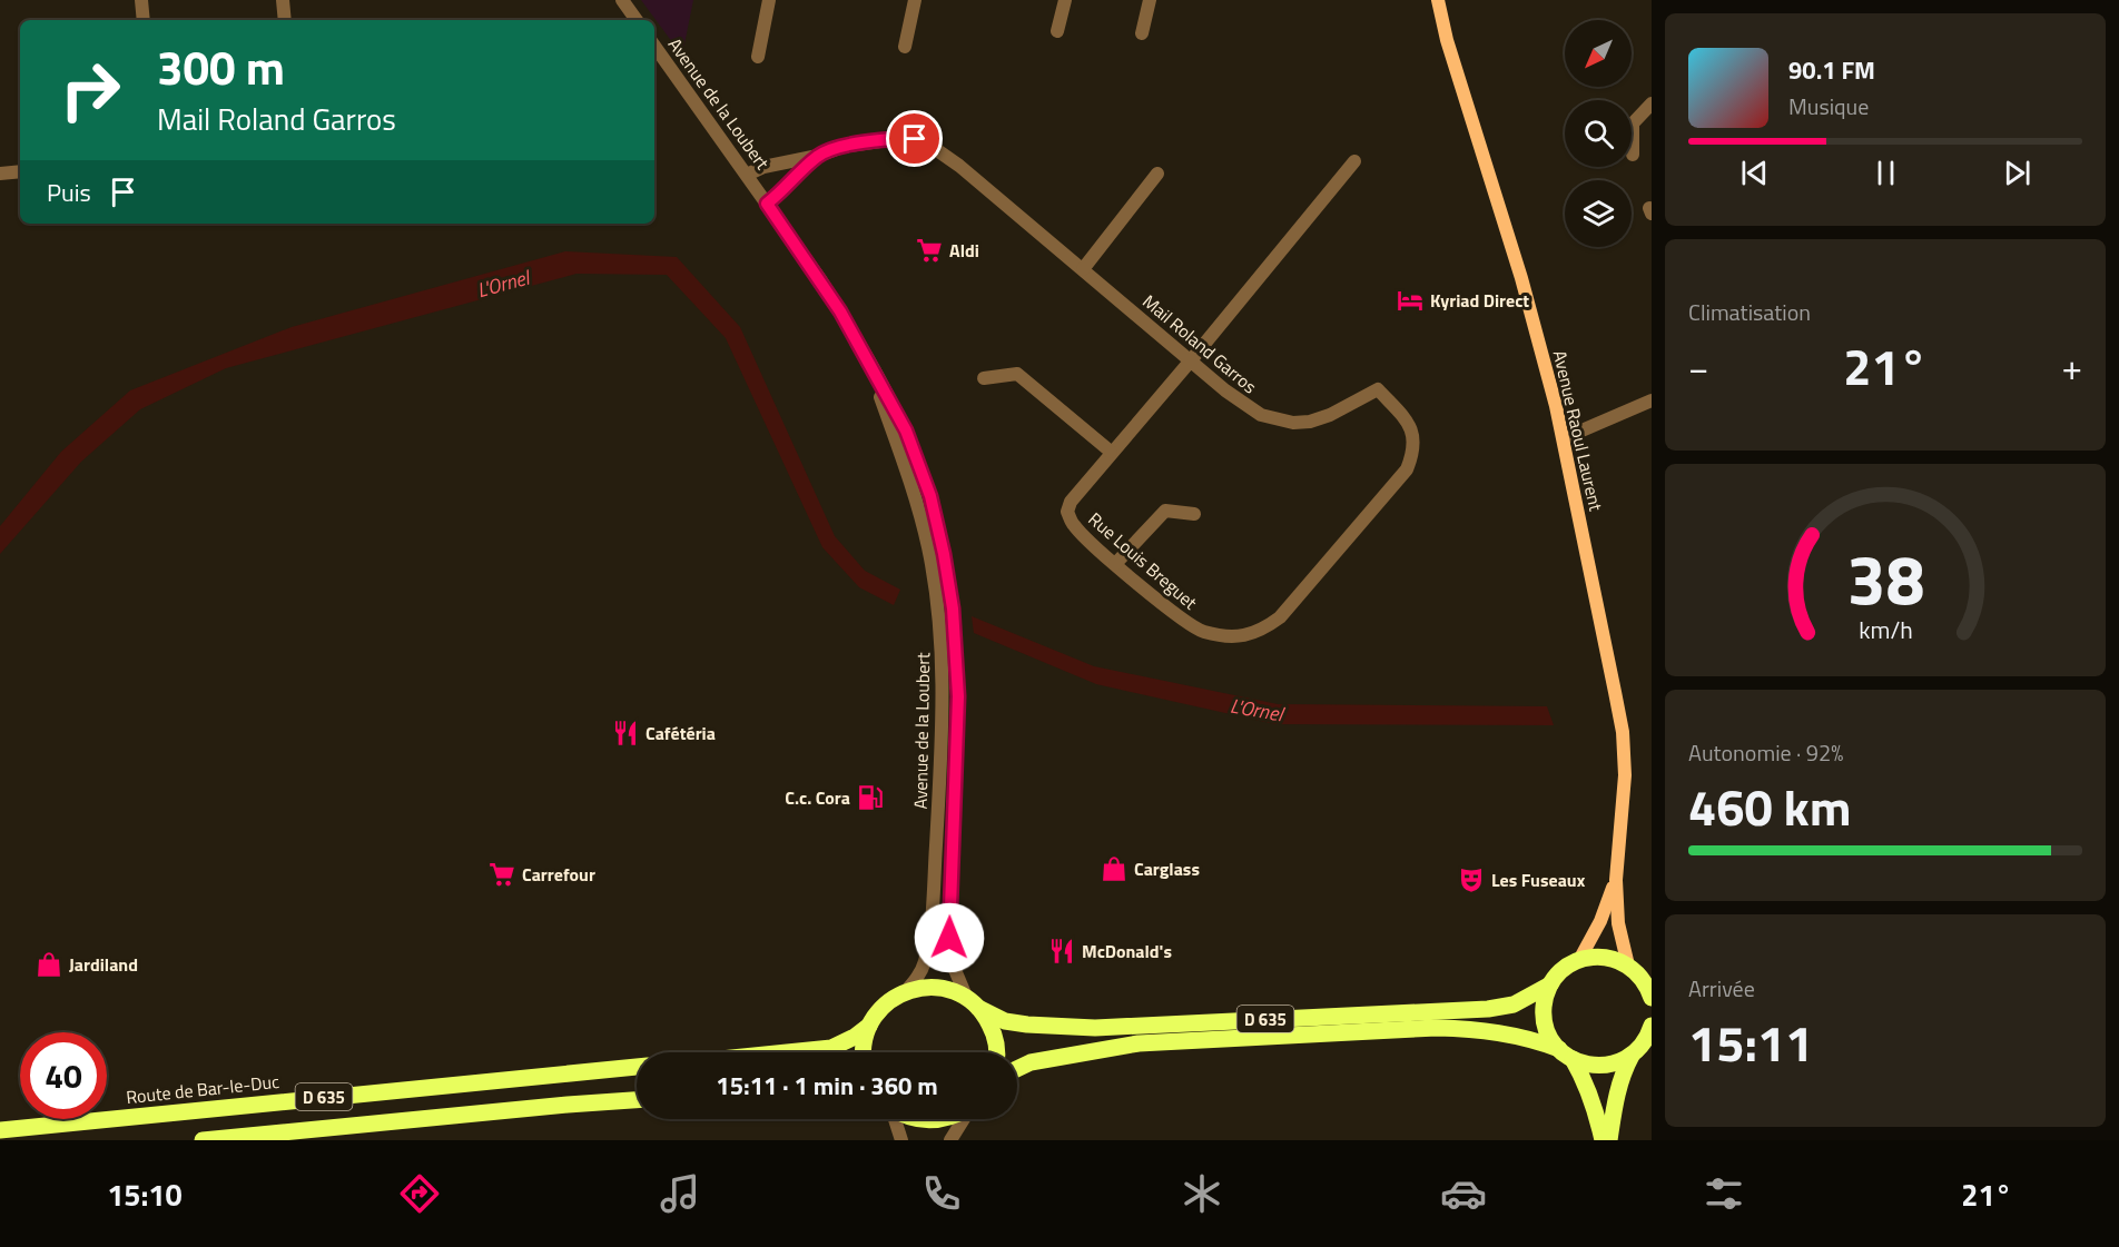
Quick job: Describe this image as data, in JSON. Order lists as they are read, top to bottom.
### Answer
{
  "streets": {
    "main road": ["Avenue Raoul Laurent", "D 635", "Route de Bar-le-Duc"],
    "street": ["Avenue de la Loubert", "Mail Roland Garros", "Rue Louis Breguet"]
  },
  "crossings": [
    ["Avenue de la Loubert", "Mail Roland Garros"],
    ["Avenue de la Loubert", "D 635"],
    ["Mail Roland Garros", "Rue Louis Breguet"]
  ],
  "water": ["L'Ornel"],
  "places": {
    "supermarket": ["Aldi", "Carrefour"],
    "hotel": ["Kyriad Direct"],
    "restaurant": ["Cafétéria", "McDonald's"],
    "fuel station": ["C.c. Cora"],
    "shop": ["Carglass", "Jardiland"],
    "theatre": ["Les Fuseaux"]
  },
  "north": "bottom left",
  "page": {
    "turn": ["300 m", "Mail Roland Garros"],
    "song": ["90.1 FM", "Musique"],
    "then": "Puis",
    "tile": [
      "Climatisation",
      ["Autonomie · 92%", "460 km"],
      ["Arrivée", "15:11"]
    ],
    "heat": ["−", "21°", "+"],
    "limit": "40",
    "trip": "15:11 · 1 min · 360 m",
    "tabs": ["15:10", "21°"],
    "gauge": ["38", "km/h"]
  }
}
